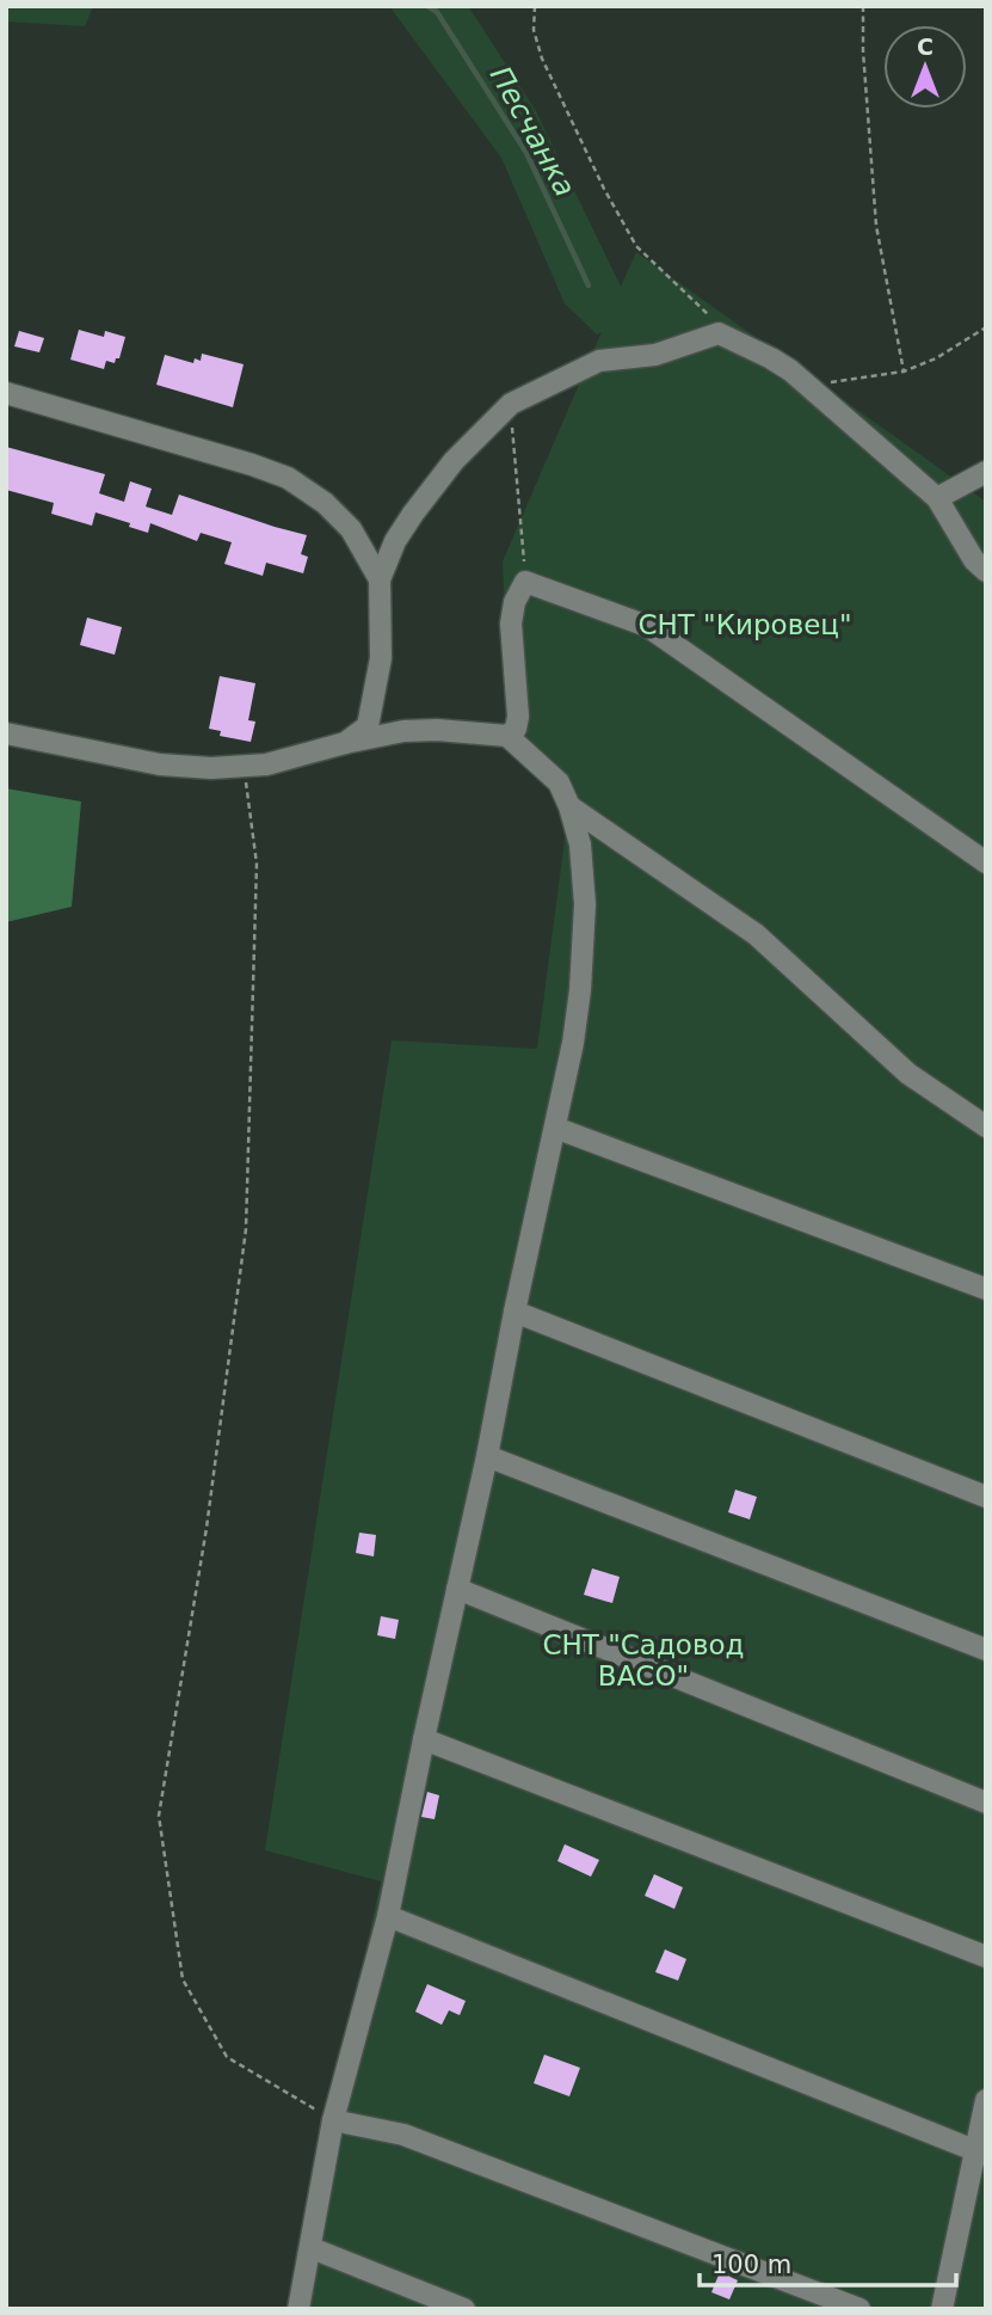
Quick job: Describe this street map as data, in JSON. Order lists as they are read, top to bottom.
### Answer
{
  "water": ["Песчанка"],
  "parks": ["СНТ \"Кировец\"", "СНТ \"Садовод ВАСО\""],
  "scale_bar": "100 m",
  "north": "top"
}
